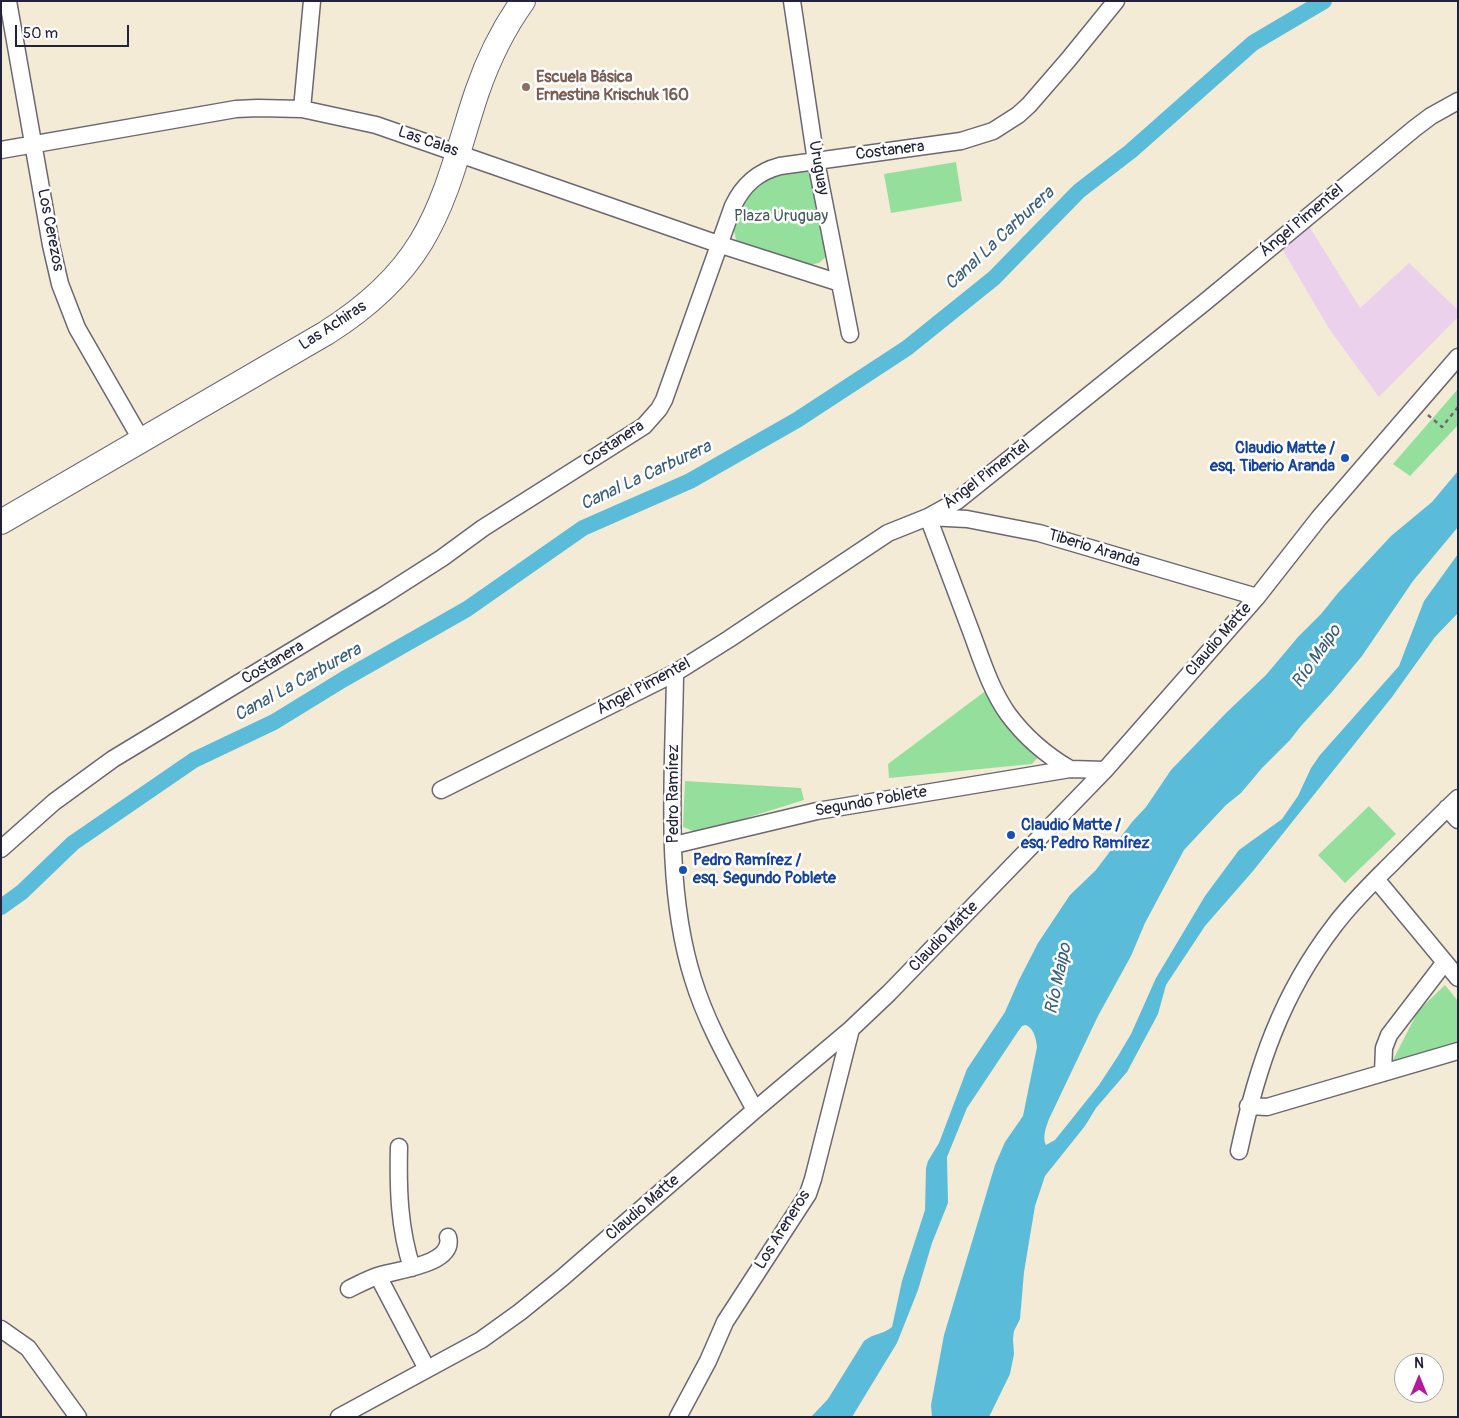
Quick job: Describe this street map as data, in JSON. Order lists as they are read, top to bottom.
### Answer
{
  "streets": {
    "street": [
      "Las Calas",
      "Costanera",
      "Uruguay",
      "Ángel Pimentel",
      "Los Cerezos",
      "Las Achiras",
      "Tiberio Aranda",
      "Claudio Matte",
      "Pedro Ramírez",
      "Segundo Poblete",
      "Los Areneros"
    ]
  },
  "crossings": [
    ["Las Calas", "Costanera"],
    ["Las Calas", "Uruguay"],
    ["Las Calas", "Los Cerezos"],
    ["Las Calas", "Las Achiras"],
    ["Costanera", "Uruguay"],
    ["Ángel Pimentel", "Tiberio Aranda"],
    ["Ángel Pimentel", "Pedro Ramírez"],
    ["Los Cerezos", "Las Achiras"],
    ["Tiberio Aranda", "Claudio Matte"],
    ["Claudio Matte", "Pedro Ramírez"],
    ["Claudio Matte", "Segundo Poblete"],
    ["Claudio Matte", "Los Areneros"],
    ["Pedro Ramírez", "Segundo Poblete"]
  ],
  "water": ["Canal La Carburera", "Río Maipo"],
  "parks": ["Plaza Uruguay"],
  "places": [
    "Escuela Básica Ernestina Krischuk 160",
    "Claudio Matte / esq. Tiberio Aranda",
    "Claudio Matte / esq. Pedro Ramírez",
    "Pedro Ramírez / esq. Segundo Poblete"
  ],
  "scale_bar": "50 m",
  "north": "top"
}
